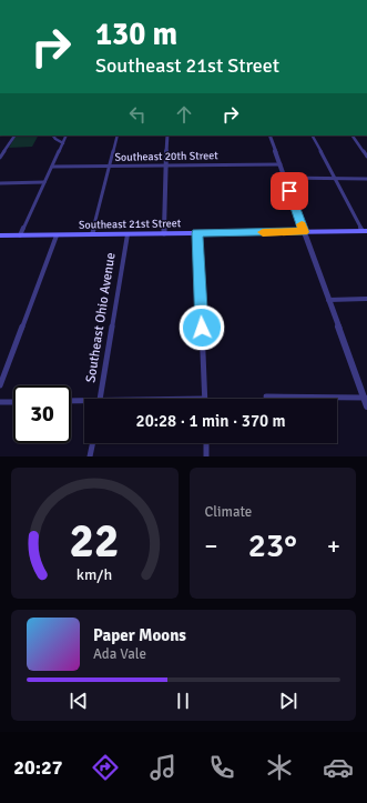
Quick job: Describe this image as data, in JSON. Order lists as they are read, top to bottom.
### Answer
{
  "streets": {
    "main road": ["Southeast 21st Street"],
    "street": ["Southeast 20th Street", "Southeast Ohio Avenue"]
  },
  "crossings": [
    ["Southeast 21st Street", "Southeast Ohio Avenue"]
  ],
  "page": {
    "turn": ["130 m", "Southeast 21st Street"],
    "limit": "30",
    "trip": "20:28 · 1 min · 370 m",
    "tile": "Climate",
    "heat": ["−", "23°", "+"],
    "song": ["Paper Moons", "Ada Vale"],
    "tabs": "20:27",
    "gauge": ["22", "km/h"]
  }
}
